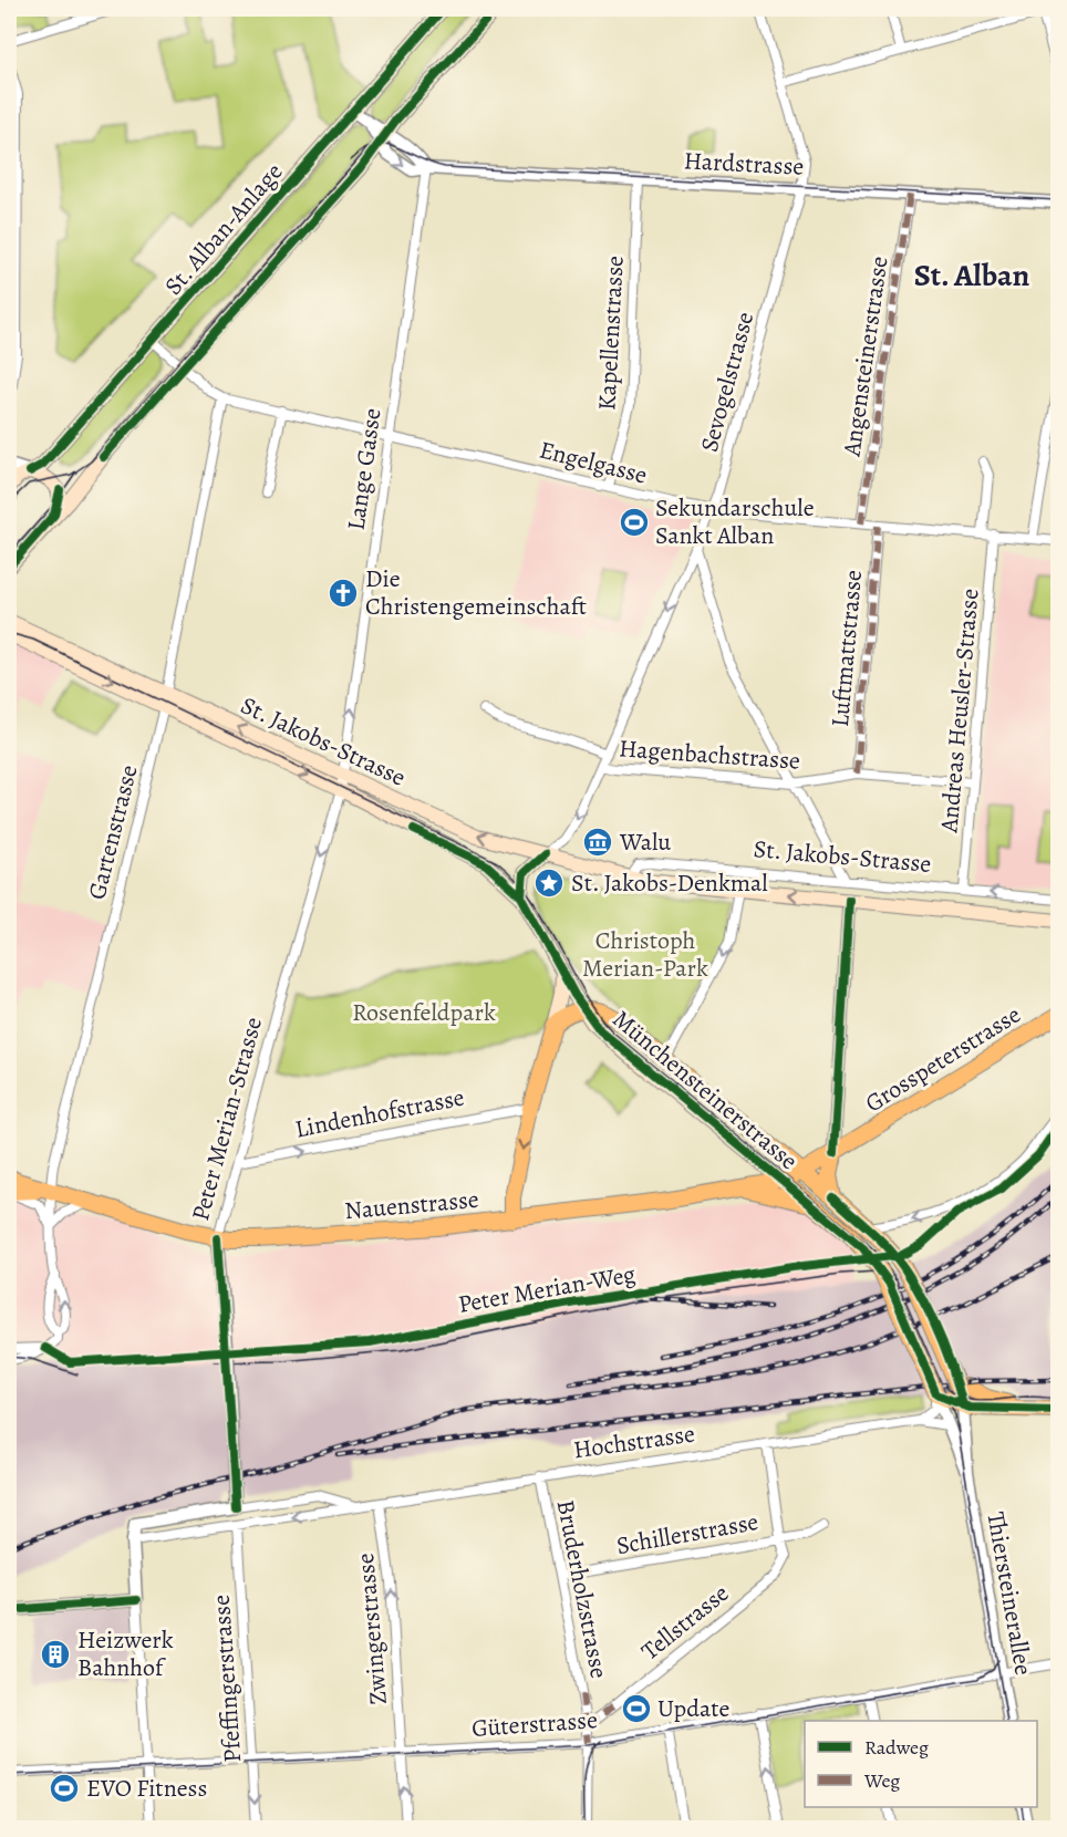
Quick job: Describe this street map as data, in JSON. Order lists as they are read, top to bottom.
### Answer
{
  "streets": {
    "main road": [
      "St. Alban-Anlage",
      "St. Jakobs-Strasse",
      "Grosspeterstrasse",
      "Münchensteinerstrasse",
      "Nauenstrasse"
    ],
    "street": [
      "Hardstrasse",
      "Kapellenstrasse",
      "Angensteinerstrasse",
      "Sevogelstrasse",
      "Engelgasse",
      "Lange Gasse",
      "Luftmattstrasse",
      "Andreas Heusler-Strasse",
      "Hagenbachstrasse",
      "Gartenstrasse",
      "Lindenhofstrasse",
      "Peter Merian-Strasse",
      "Hochstrasse",
      "Schillerstrasse",
      "Bruderholzstrasse",
      "Thiersteinerallee",
      "Tellstrasse",
      "Zwingerstrasse",
      "Pfeffingerstrasse",
      "Güterstrasse"
    ],
    "cycle path": ["Peter Merian-Weg"]
  },
  "crossings": [
    ["Hardstrasse", "St. Alban-Anlage"],
    ["Hardstrasse", "Kapellenstrasse"],
    ["Hardstrasse", "Angensteinerstrasse"],
    ["Hardstrasse", "Sevogelstrasse"],
    ["Hardstrasse", "Lange Gasse"],
    ["St. Alban-Anlage", "Engelgasse"],
    ["Kapellenstrasse", "Engelgasse"],
    ["Angensteinerstrasse", "Engelgasse"],
    ["Sevogelstrasse", "Engelgasse"],
    ["Sevogelstrasse", "St. Jakobs-Strasse"],
    ["Sevogelstrasse", "Hagenbachstrasse"],
    ["Engelgasse", "Lange Gasse"],
    ["Engelgasse", "Luftmattstrasse"],
    ["Engelgasse", "Andreas Heusler-Strasse"],
    ["Engelgasse", "Gartenstrasse"],
    ["Lange Gasse", "St. Jakobs-Strasse"],
    ["Lange Gasse", "Peter Merian-Strasse"],
    ["Luftmattstrasse", "Hagenbachstrasse"],
    ["Andreas Heusler-Strasse", "St. Jakobs-Strasse"],
    ["Andreas Heusler-Strasse", "Hagenbachstrasse"],
    ["St. Jakobs-Strasse", "Gartenstrasse"],
    ["St. Jakobs-Strasse", "Münchensteinerstrasse"],
    ["St. Jakobs-Strasse", "Peter Merian-Strasse"],
    ["Gartenstrasse", "Nauenstrasse"],
    ["Grosspeterstrasse", "Münchensteinerstrasse"],
    ["Grosspeterstrasse", "Nauenstrasse"],
    ["Münchensteinerstrasse", "Nauenstrasse"],
    ["Münchensteinerstrasse", "Thiersteinerallee"],
    ["Lindenhofstrasse", "Peter Merian-Strasse"],
    ["Peter Merian-Strasse", "Nauenstrasse"],
    ["Peter Merian-Strasse", "Hochstrasse"],
    ["Hochstrasse", "Bruderholzstrasse"],
    ["Hochstrasse", "Thiersteinerallee"],
    ["Hochstrasse", "Tellstrasse"],
    ["Hochstrasse", "Zwingerstrasse"],
    ["Hochstrasse", "Pfeffingerstrasse"],
    ["Schillerstrasse", "Bruderholzstrasse"],
    ["Schillerstrasse", "Tellstrasse"],
    ["Bruderholzstrasse", "Tellstrasse"],
    ["Bruderholzstrasse", "Güterstrasse"],
    ["Thiersteinerallee", "Güterstrasse"],
    ["Zwingerstrasse", "Güterstrasse"],
    ["Pfeffingerstrasse", "Güterstrasse"]
  ],
  "one_way": [
    "Sevogelstrasse",
    "Lange Gasse",
    "Lindenhofstrasse",
    "Peter Merian-Strasse",
    "Zwingerstrasse"
  ],
  "districts": ["St. Alban"],
  "parks": ["Christoph Merian-Park", "Rosenfeldpark"],
  "places": {
    "sports": ["Sekundarschule Sankt Alban", "Update", "EVO Fitness"],
    "church": ["Die Christengemeinschaft"],
    "museum": ["Walu"],
    "place": ["St. Jakobs-Denkmal"],
    "building": ["Heizwerk Bahnhof"]
  },
  "legend": ["Radweg", "Weg"]
}
